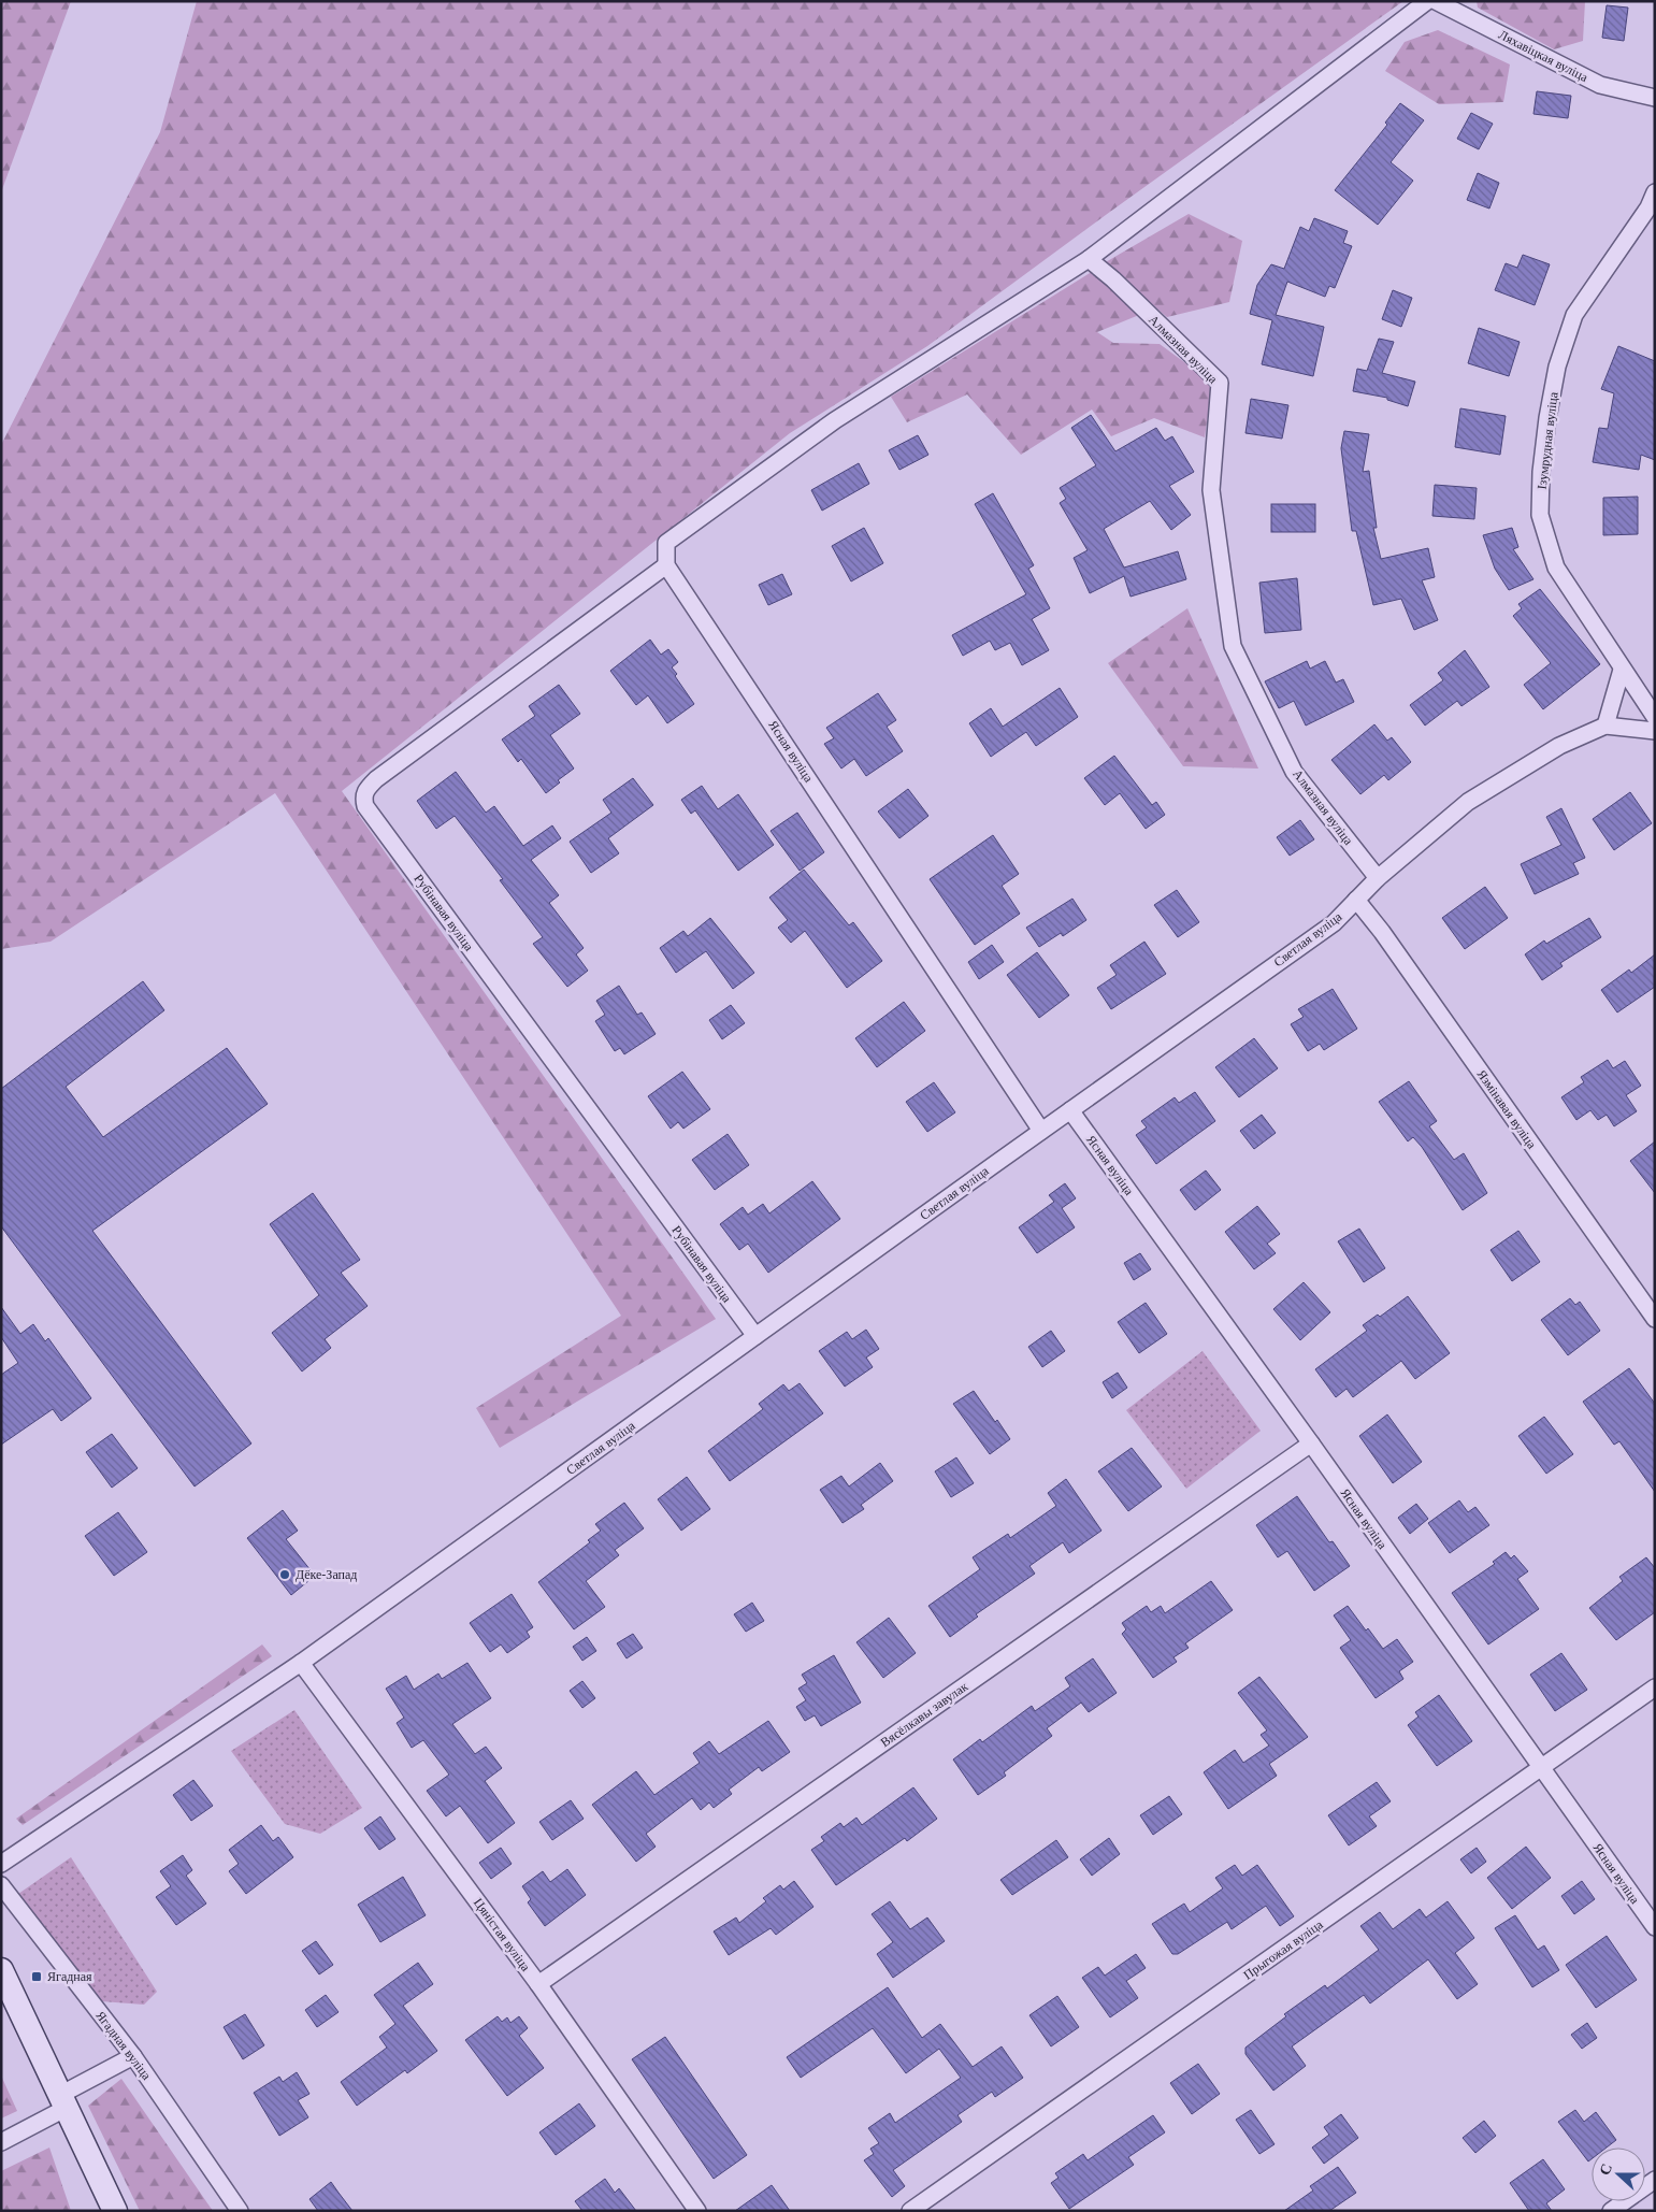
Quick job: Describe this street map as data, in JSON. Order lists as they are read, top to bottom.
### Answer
{
  "streets": {
    "street": [
      "Ляхавіцкая вуліца",
      "Алмазная вуліца",
      "Ізумрудная вуліца",
      "Ясная вуліца",
      "Рубінавая вуліца",
      "Светлая вуліца",
      "Язмінавая вуліца",
      "Вясёлкавы завулак",
      "Цяністая вуліца",
      "Прыгожая вуліца",
      "Ягадная вуліца"
    ]
  },
  "crossings": [
    ["Алмазная вуліца", "Светлая вуліца"],
    ["Ясная вуліца", "Рубінавая вуліца"],
    ["Ясная вуліца", "Светлая вуліца"],
    ["Ясная вуліца", "Вясёлкавы завулак"],
    ["Ясная вуліца", "Прыгожая вуліца"],
    ["Рубінавая вуліца", "Светлая вуліца"],
    ["Светлая вуліца", "Язмінавая вуліца"],
    ["Светлая вуліца", "Цяністая вуліца"],
    ["Вясёлкавы завулак", "Цяністая вуліца"]
  ],
  "places": {
    "other": ["Дёке-Запад"],
    "transit": ["Ягадная"]
  },
  "north": "left"
}
